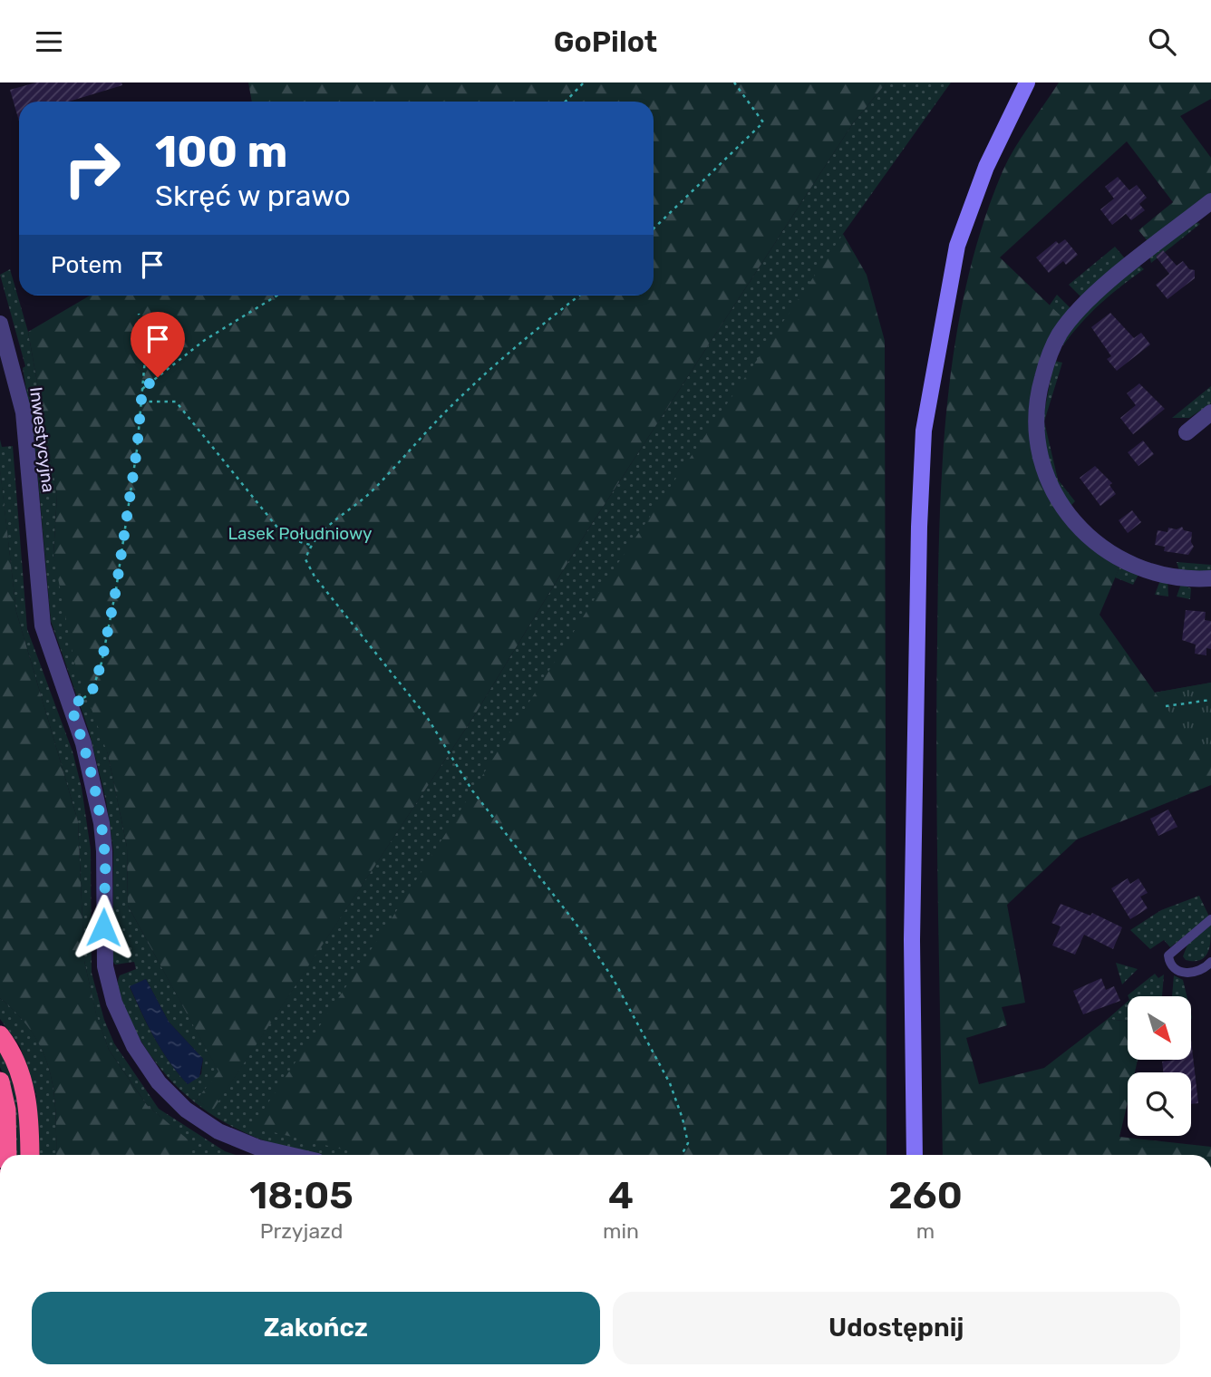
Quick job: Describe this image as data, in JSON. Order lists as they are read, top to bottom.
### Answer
{
  "streets": {
    "street": ["Inwestycyjna"]
  },
  "parks": ["Lasek Południowy"],
  "north": "bottom right",
  "page": {
    "header": "GoPilot",
    "turn": ["100 m", "Skręć w prawo"],
    "then": "Potem",
    "eta": [
      "18:05",
      "Przyjazd",
      "4",
      "min",
      "260",
      "m"
    ],
    "buttons": ["Zakończ", "Udostępnij"]
  }
}
